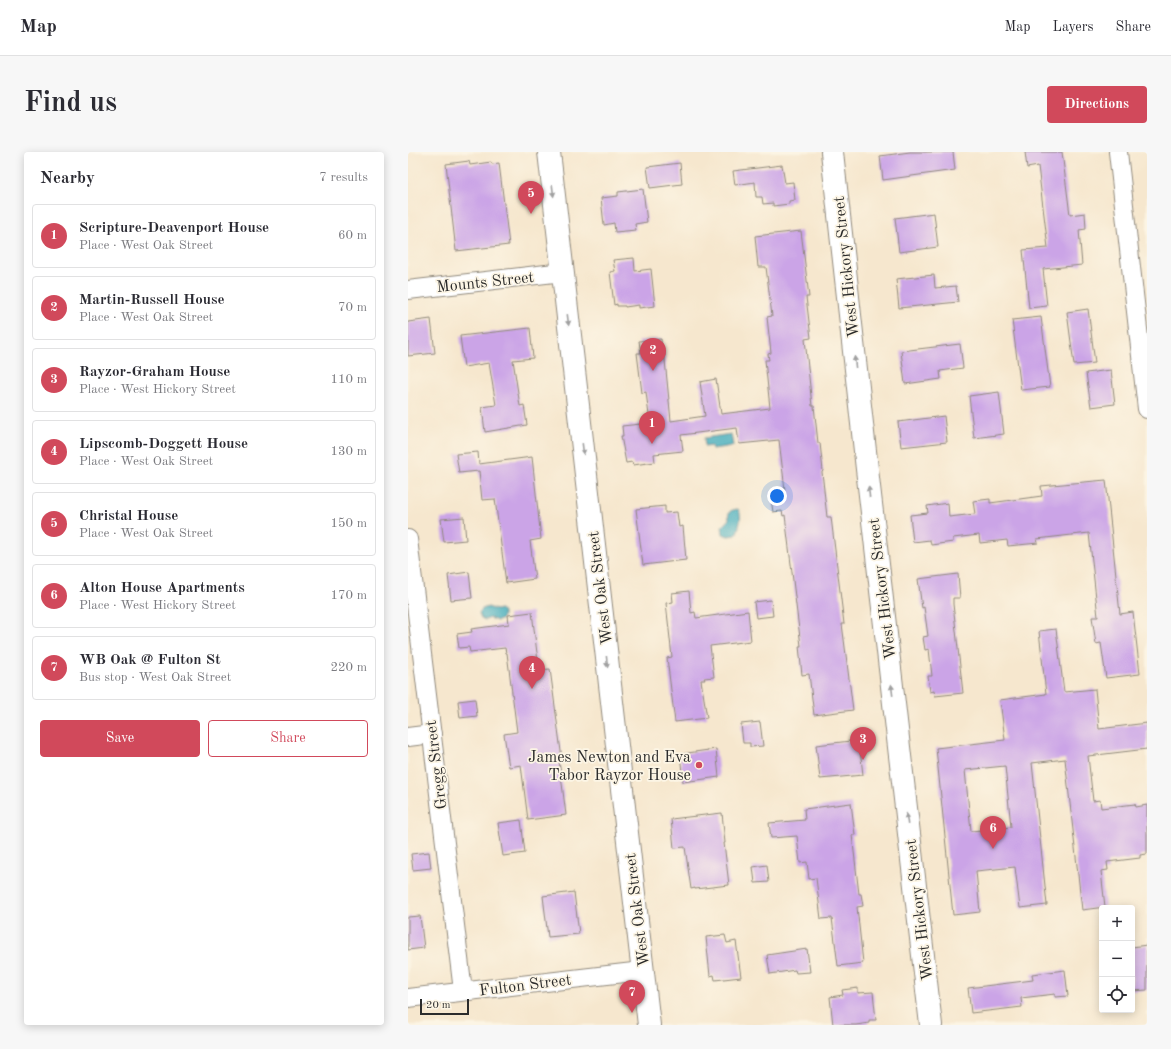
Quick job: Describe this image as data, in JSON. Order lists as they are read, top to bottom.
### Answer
{
  "streets": {
    "main road": ["West Hickory Street", "West Oak Street"],
    "street": ["Mounts Street", "Gregg Street", "Fulton Street"]
  },
  "crossings": [
    ["Mounts Street", "West Oak Street"],
    ["West Oak Street", "Fulton Street"],
    ["Gregg Street", "Fulton Street"]
  ],
  "one_way": ["West Hickory Street", "West Oak Street"],
  "places": ["James Newton and Eva Tabor Rayzor House"],
  "scale_bar": "20 m",
  "page": {
    "header": "Map",
    "nav": ["Map", "Layers", "Share"],
    "buttons": [
      "Directions",
      ["Save", "Share"]
    ],
    "title": "Find us",
    "heading": ["Nearby", "7 results"],
    "pins": [
      "5",
      "2",
      "1",
      "4",
      "3",
      "6",
      "7"
    ],
    "list": [
      {
        "mark": "1",
        "name": "Scripture-Deavenport House",
        "note": "Place · West Oak Street",
        "value": "60 m"
      },
      {
        "mark": "2",
        "name": "Martin-Russell House",
        "note": "Place · West Oak Street",
        "value": "70 m"
      },
      {
        "mark": "3",
        "name": "Rayzor-Graham House",
        "note": "Place · West Hickory Street",
        "value": "110 m"
      },
      {
        "mark": "4",
        "name": "Lipscomb-Doggett House",
        "note": "Place · West Oak Street",
        "value": "130 m"
      },
      {
        "mark": "5",
        "name": "Christal House",
        "note": "Place · West Oak Street",
        "value": "150 m"
      },
      {
        "mark": "6",
        "name": "Alton House Apartments",
        "note": "Place · West Hickory Street",
        "value": "170 m"
      },
      {
        "mark": "7",
        "name": "WB Oak @ Fulton St",
        "note": "Bus stop · West Oak Street",
        "value": "220 m"
      }
    ],
    "map_buttons": ["+", "−"],
    "scale": "20 m"
  }
}
